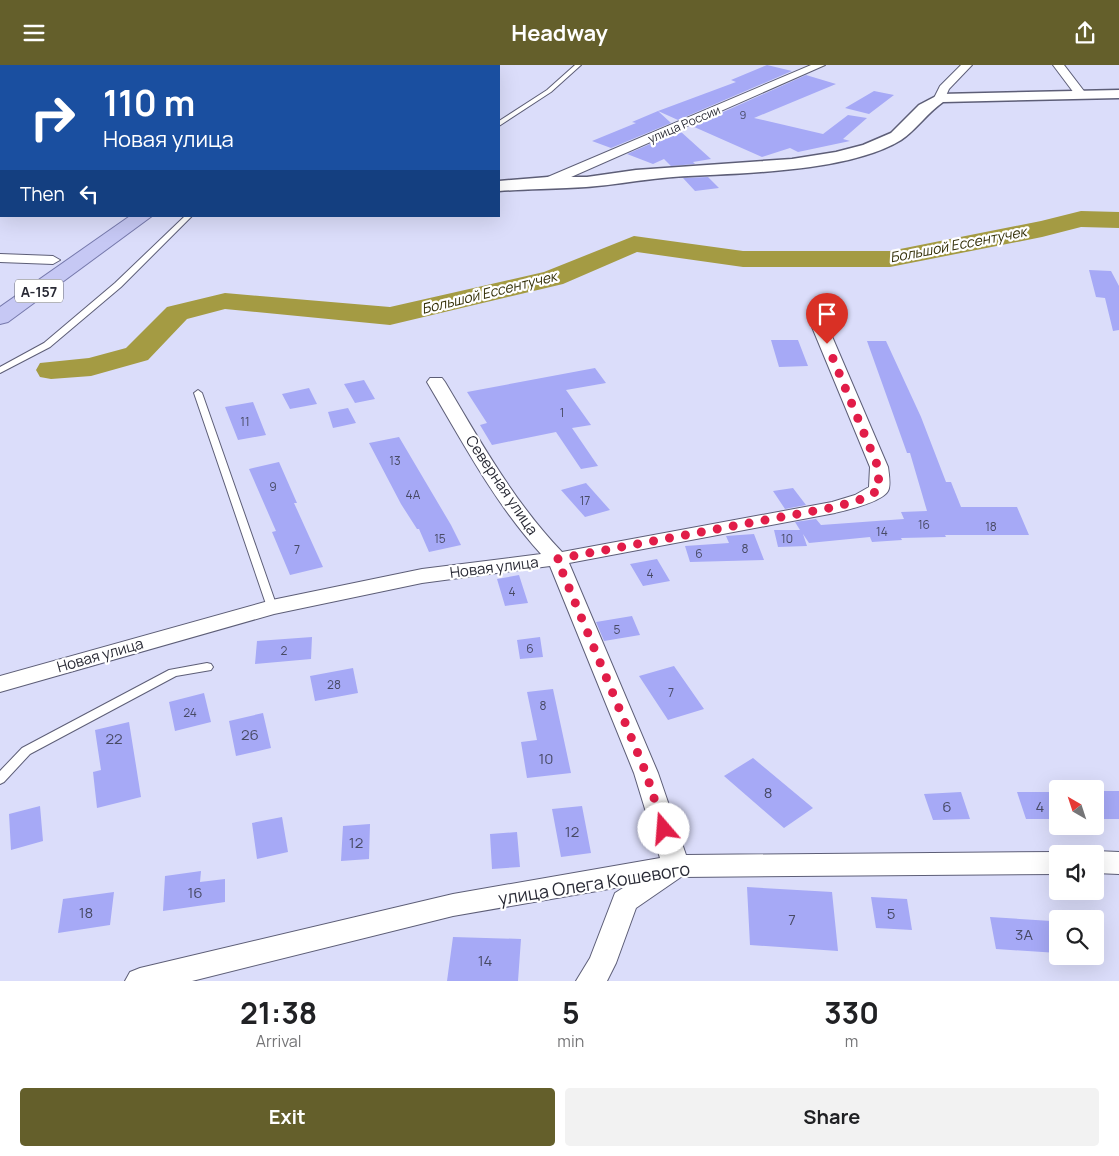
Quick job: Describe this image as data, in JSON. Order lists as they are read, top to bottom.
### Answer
{
  "streets": {
    "main road": ["А-157"],
    "street": [
      "улица России",
      "Северная улица",
      "Новая улица",
      "улица Олега Кошевого"
    ]
  },
  "crossings": [
    ["Северная улица", "Новая улица"],
    ["Северная улица", "улица Олега Кошевого"]
  ],
  "water": ["Большой Ессентучек"],
  "house_numbers": [
    "9",
    "1",
    "11",
    "13",
    "9",
    "4А",
    "17",
    "16",
    "18",
    "14",
    "15",
    "10",
    "8",
    "7",
    "6",
    "4",
    "4",
    "5",
    "6",
    "2",
    "28",
    "7",
    "8",
    "24",
    "26",
    "22",
    "10",
    "8",
    "6",
    "4",
    "12",
    "12",
    "16",
    "18",
    "5",
    "7",
    "3А",
    "14"
  ],
  "north": "top left",
  "page": {
    "header": "Headway",
    "turn": ["110 m", "Новая улица"],
    "then": "Then",
    "eta": [
      "21:38",
      "Arrival",
      "5",
      "min",
      "330",
      "m"
    ],
    "buttons": ["Exit", "Share"]
  }
}
